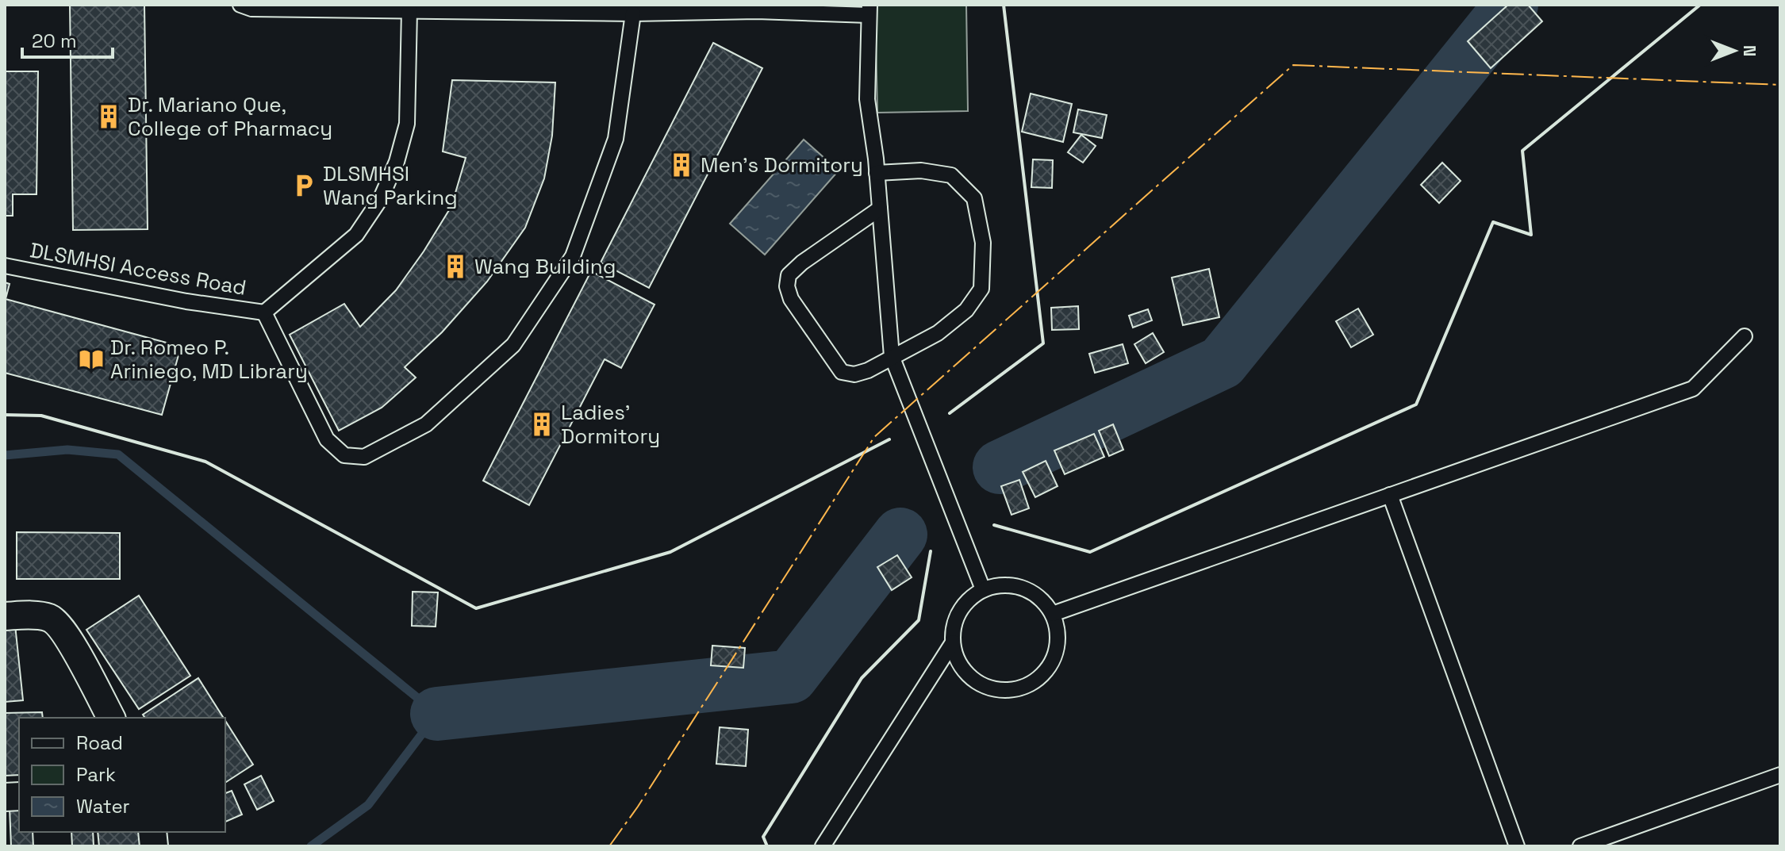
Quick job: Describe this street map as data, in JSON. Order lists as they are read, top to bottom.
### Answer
{
  "streets": {
    "lane": ["DLSMHSI Access Road"]
  },
  "places": {
    "building": [
      "Dr. Mariano Que, College of Pharmacy",
      "Men's Dormitory",
      "Wang Building",
      "Ladies' Dormitory"
    ],
    "parking": ["DLSMHSI Wang Parking"],
    "library": ["Dr. Romeo P. Ariniego, MD Library"]
  },
  "legend": ["Road", "Park", "Water"],
  "scale_bar": "20 m",
  "north": "right"
}
